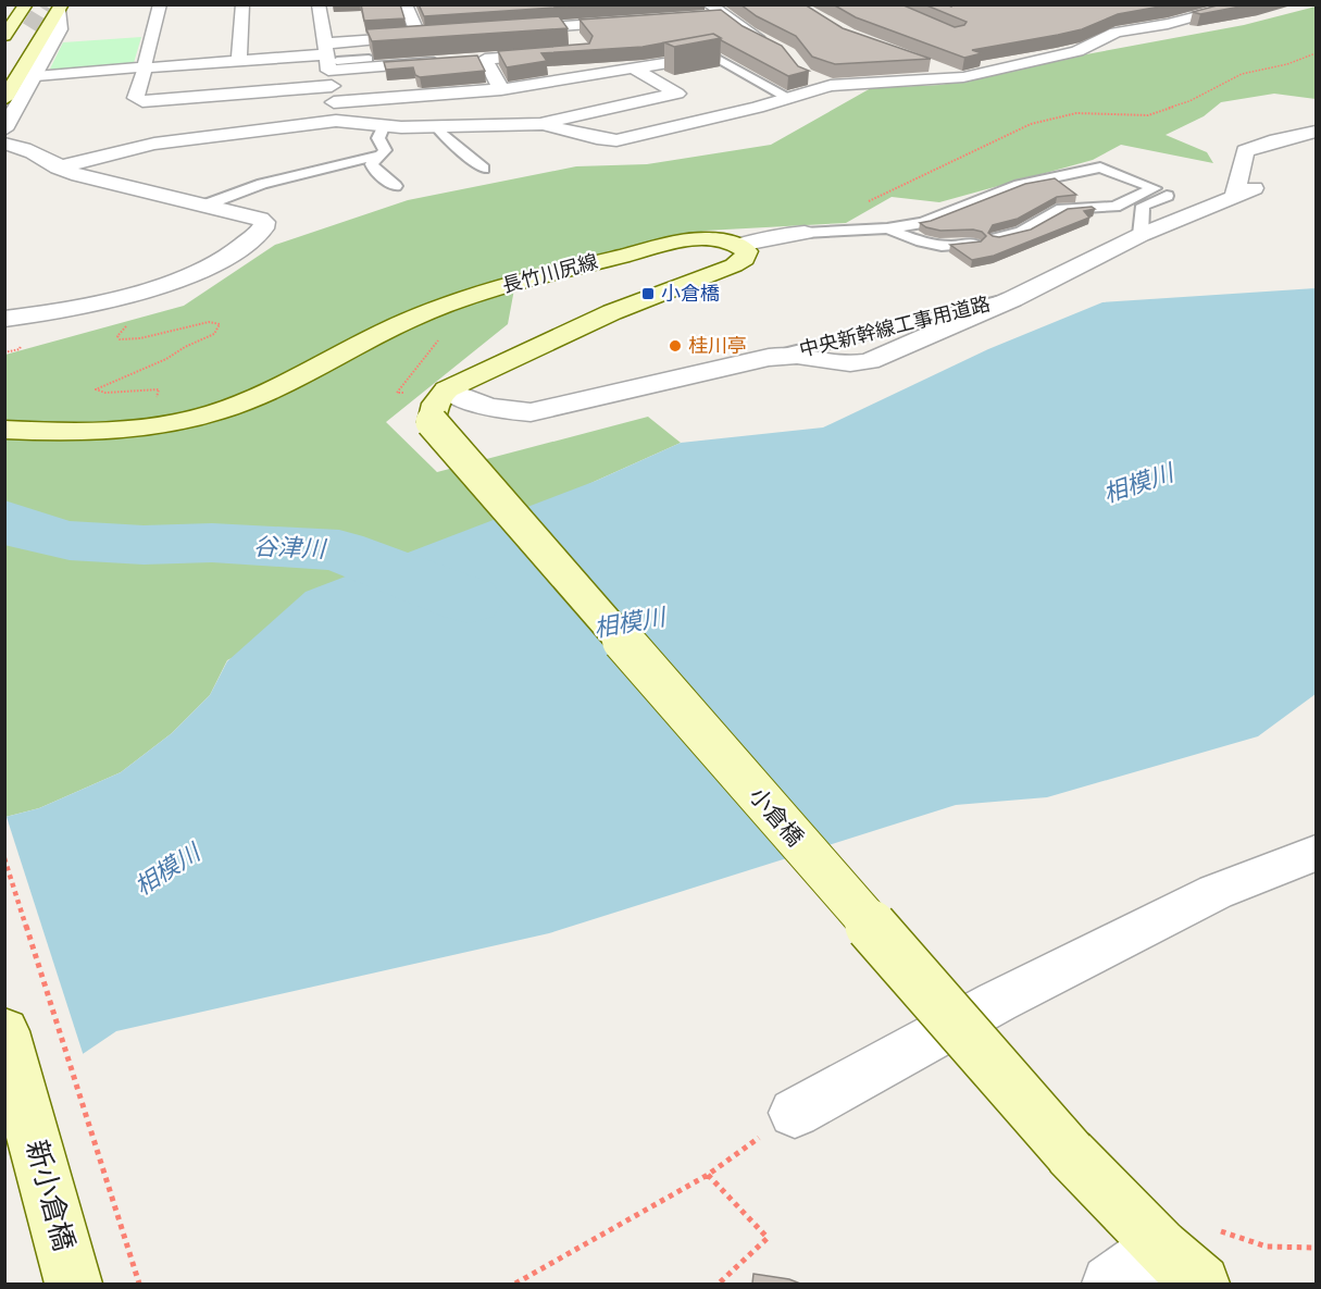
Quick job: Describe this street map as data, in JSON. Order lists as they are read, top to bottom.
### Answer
{
  "streets": {
    "main road": ["長竹川尻線", "小倉橋", "新小倉橋"]
  },
  "water": ["相模川", "谷津川"],
  "places": {
    "transit": ["小倉橋"],
    "other": ["桂川亭"]
  }
}
